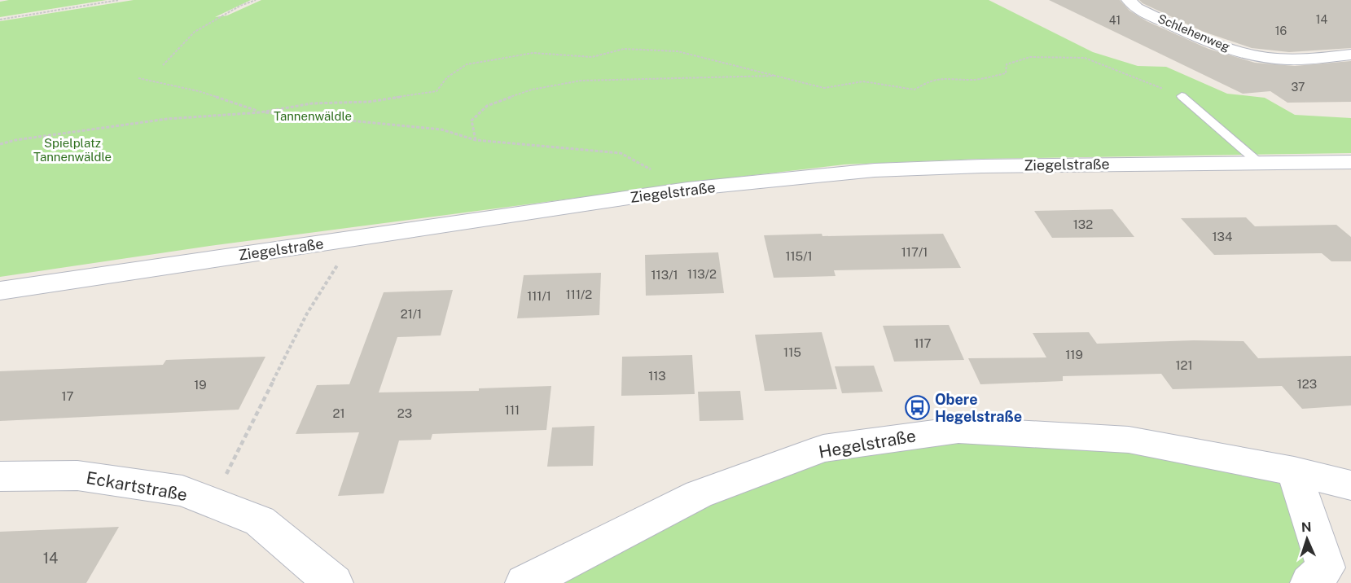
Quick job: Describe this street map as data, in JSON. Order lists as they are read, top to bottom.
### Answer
{
  "streets": {
    "main road": [
      "Schlehenweg",
      "Ziegelstraße",
      "Hegelstraße",
      "Eckartstraße"
    ]
  },
  "parks": ["Tannenwäldle", "Spielplatz Tannenwäldle"],
  "places": {
    "bus stop": ["Obere Hegelstraße"]
  },
  "house_numbers": [
    "14",
    "41",
    "16",
    "37",
    "132",
    "134",
    "117/1",
    "115/1",
    "113/2",
    "113/1",
    "111/2",
    "111/1",
    "21/1",
    "117",
    "115",
    "119",
    "121",
    "113",
    "123",
    "19",
    "17",
    "111",
    "21",
    "23",
    "14"
  ],
  "north": "top"
}
